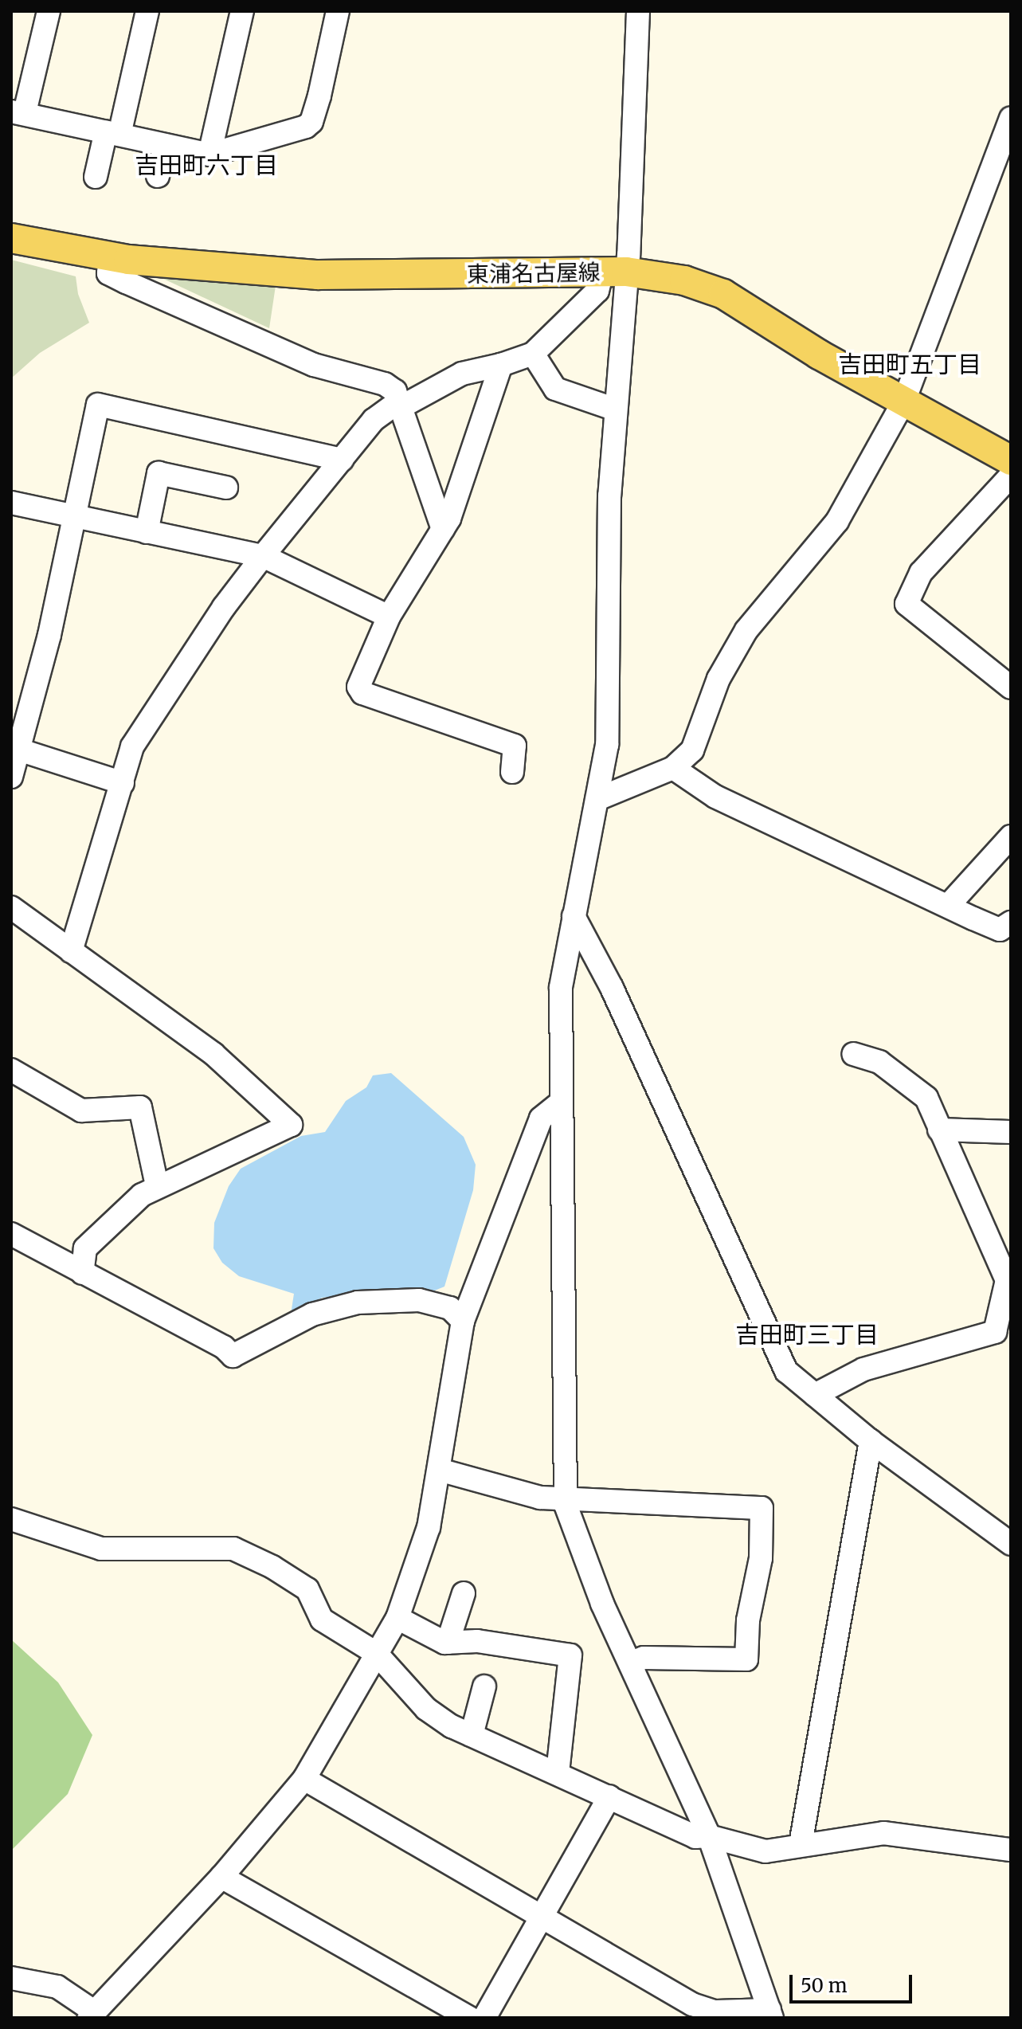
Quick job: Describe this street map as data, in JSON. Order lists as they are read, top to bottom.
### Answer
{
  "streets": {
    "main road": ["東浦名古屋線"]
  },
  "districts": ["吉田町六丁目", "吉田町五丁目", "吉田町三丁目"],
  "scale_bar": "50 m"
}
